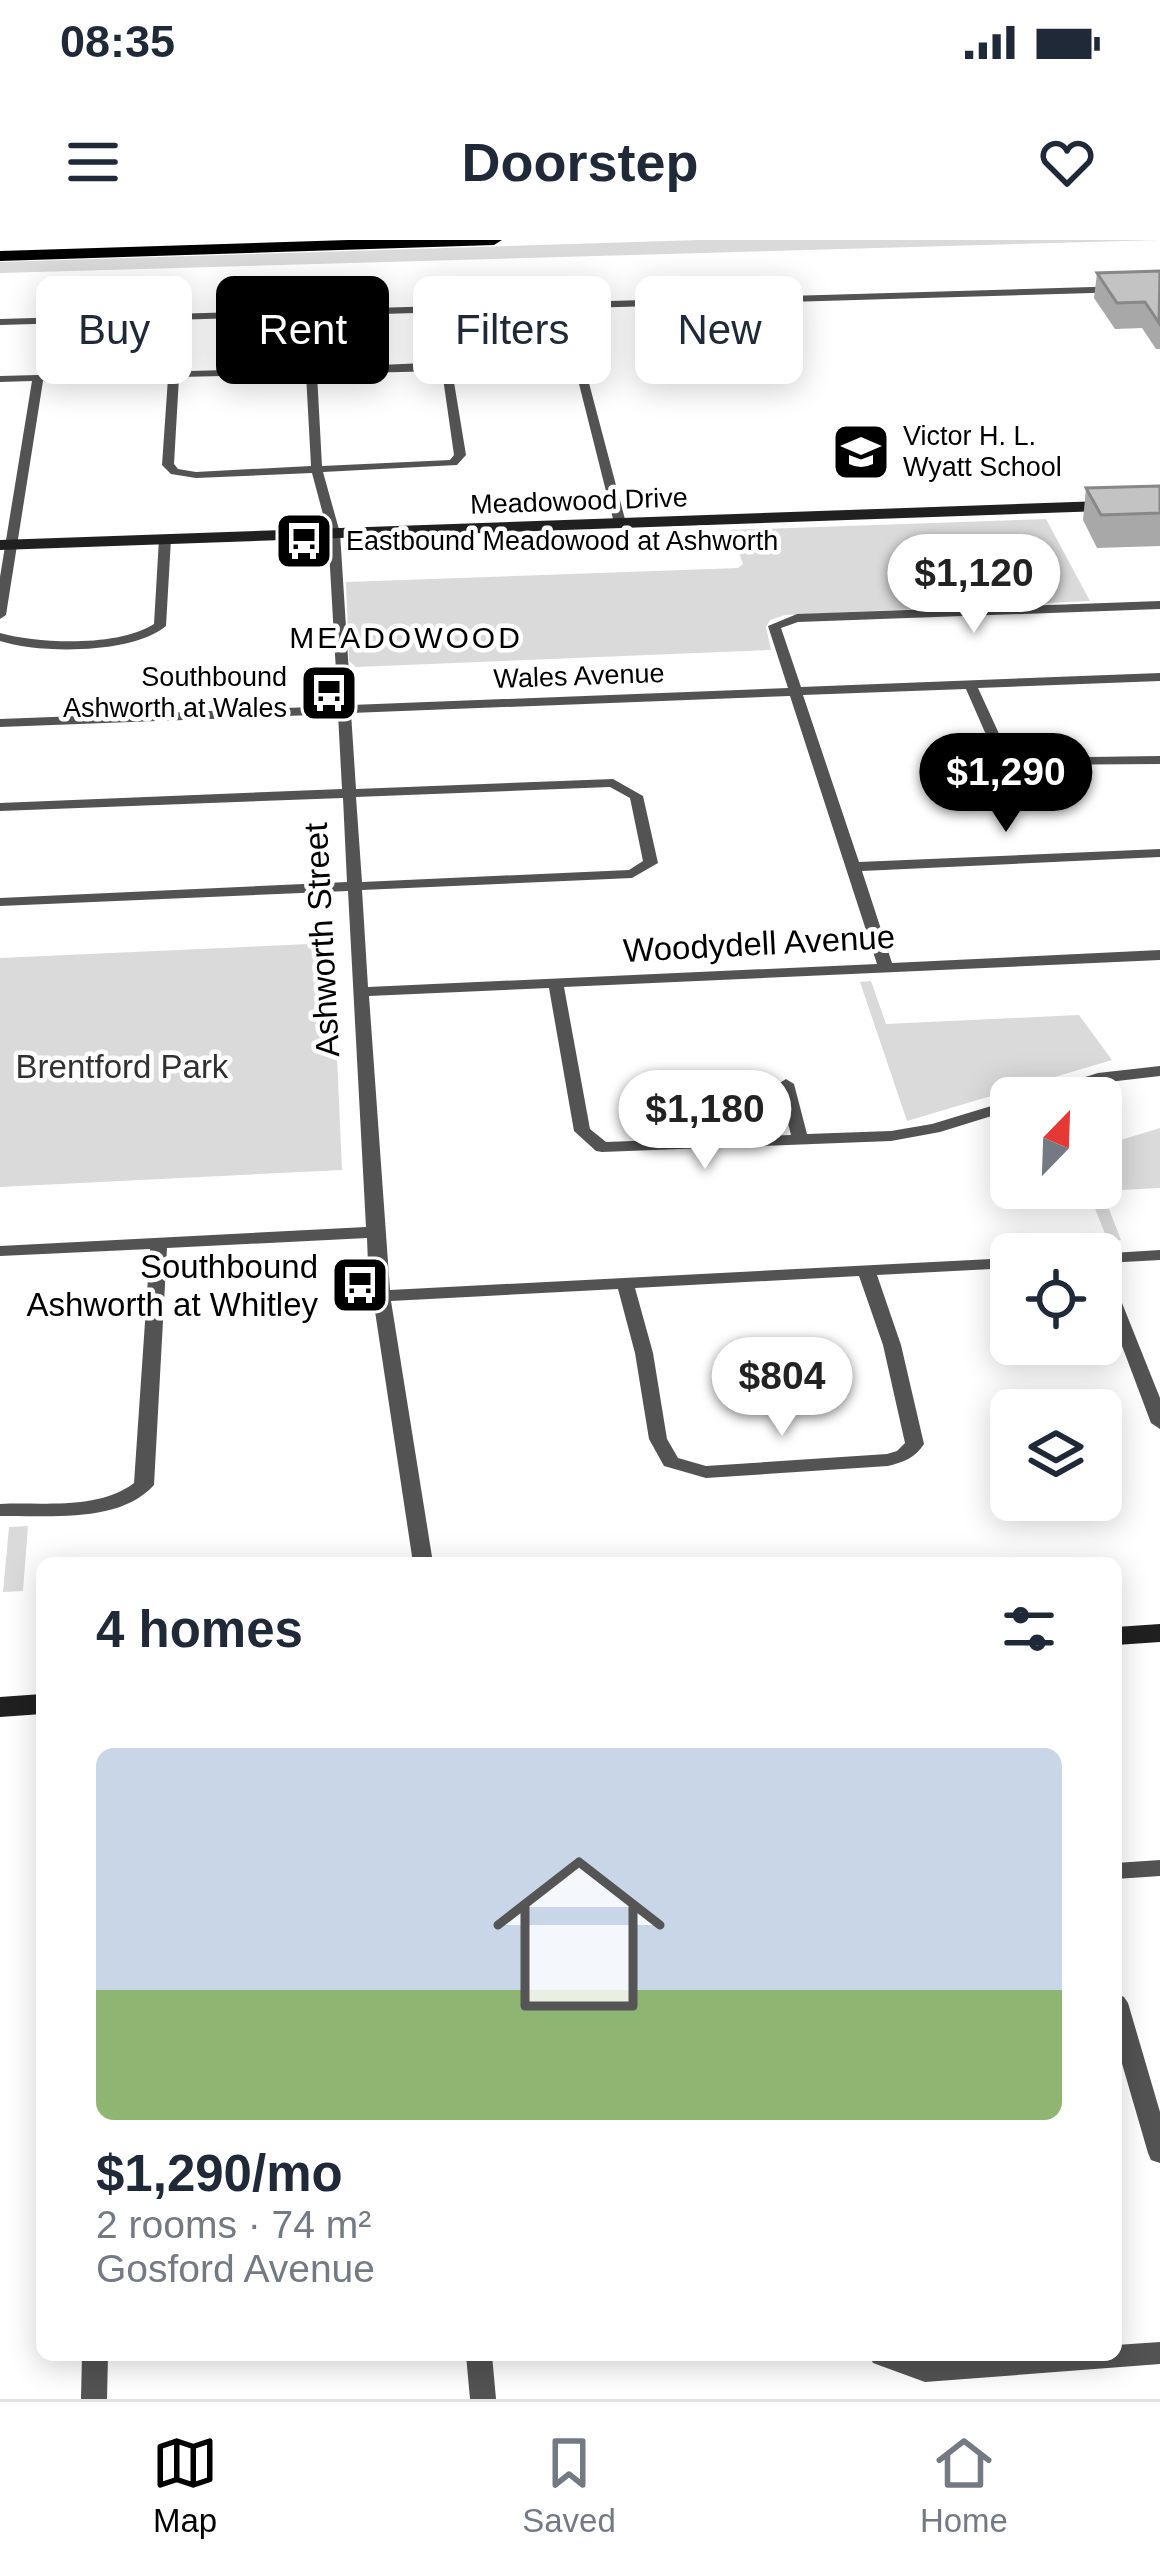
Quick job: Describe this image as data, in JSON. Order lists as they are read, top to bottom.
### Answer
{
  "streets": {
    "street": [
      "Meadowood Drive",
      "Wales Avenue",
      "Ashworth Street",
      "Woodydell Avenue"
    ]
  },
  "crossings": [
    ["Meadowood Drive", "Ashworth Street"],
    ["Wales Avenue", "Ashworth Street"],
    ["Ashworth Street", "Woodydell Avenue"]
  ],
  "districts": ["MEADOWOOD"],
  "parks": ["Brentford Park"],
  "places": {
    "school or university": ["Victor H. L. Wyatt School"],
    "bus stop": ["Eastbound Meadowood at Ashworth", "Southbound Ashworth at Wales", "Southbound Ashworth at Whitley"]
  },
  "north": "top right",
  "page": {
    "status": "08:35",
    "header": "Doorstep",
    "chip": [
      "Buy",
      "Rent",
      "Filters",
      "New"
    ],
    "price": [
      "$1,120",
      "$1,290",
      "$1,180",
      "$804"
    ],
    "heading": "4 homes",
    "list": [
      {
        "name": "$1,290/mo",
        "note": "2 rooms · 74 m² · Gosford Avenue"
      }
    ],
    "tabs": ["Map", "Saved", "Home"]
  }
}
